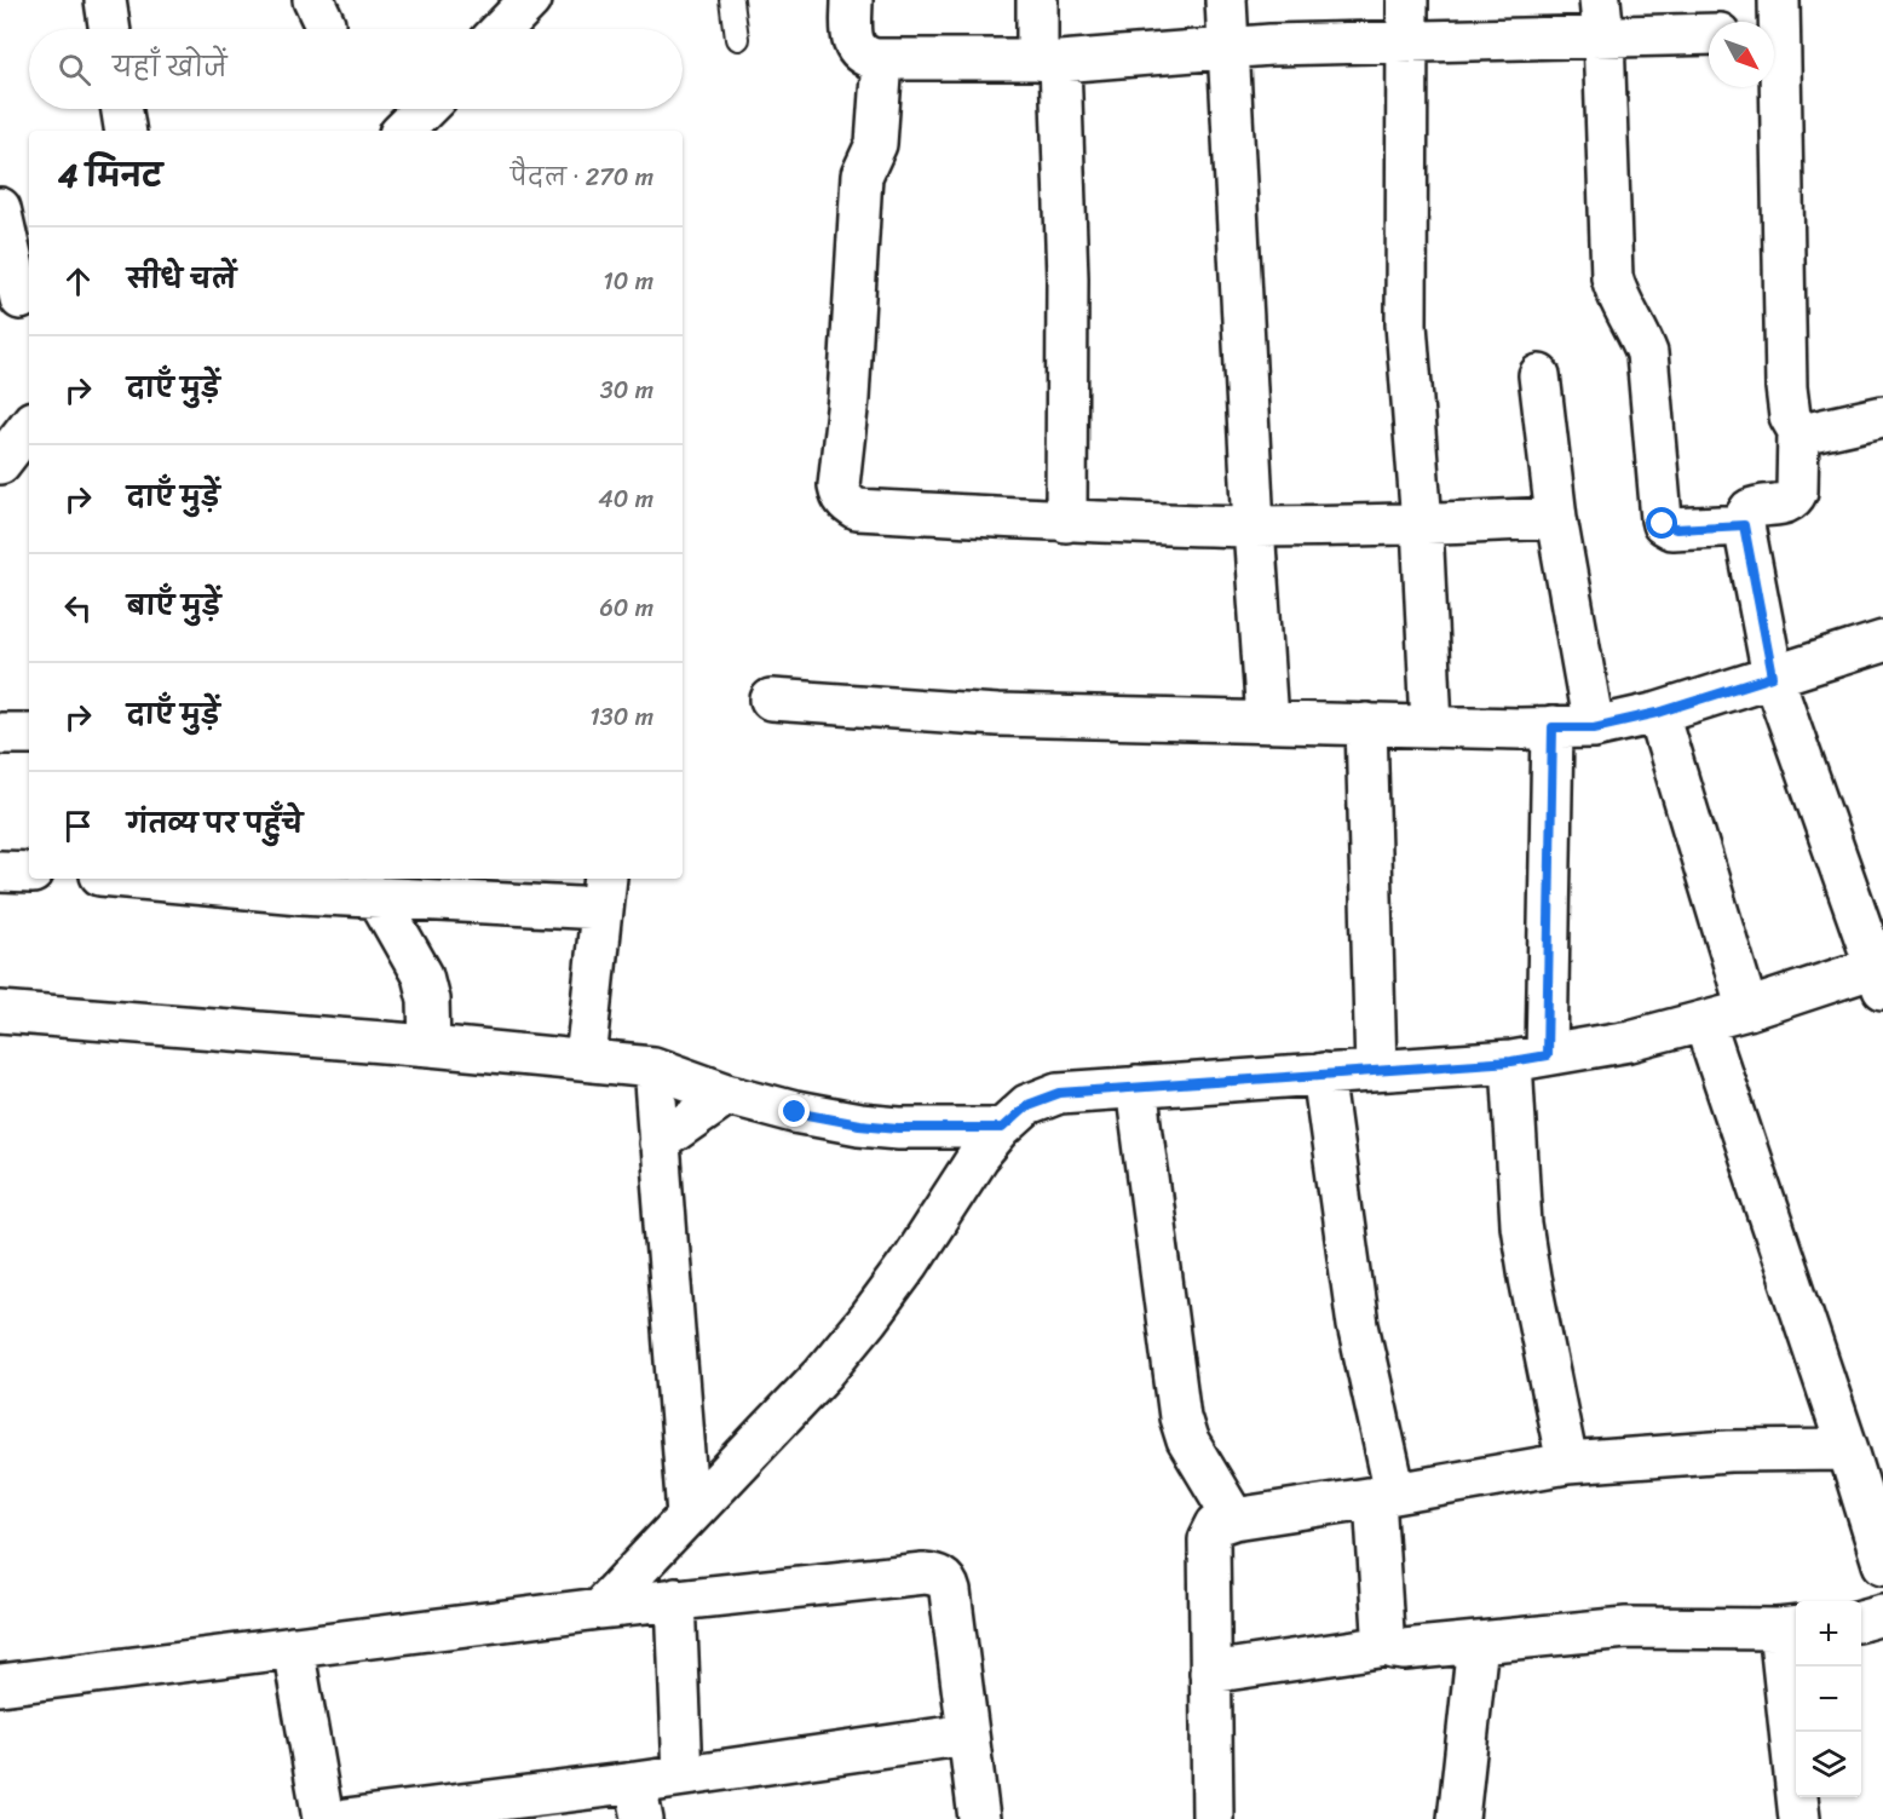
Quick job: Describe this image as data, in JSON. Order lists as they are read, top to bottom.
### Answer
{
  "north": "bottom right",
  "page": {
    "search": "यहाँ खोजें",
    "heading": ["4 मिनट", "पैदल · 270 m"],
    "list": [
      ["सीधे चलें", "10 m"],
      ["दाएँ मुड़ें", "30 m"],
      ["दाएँ मुड़ें", "40 m"],
      ["बाएँ मुड़ें", "60 m"],
      ["दाएँ मुड़ें", "130 m"],
      "गंतव्य पर पहुँचे"
    ],
    "map_buttons": ["+", "−"]
  }
}
